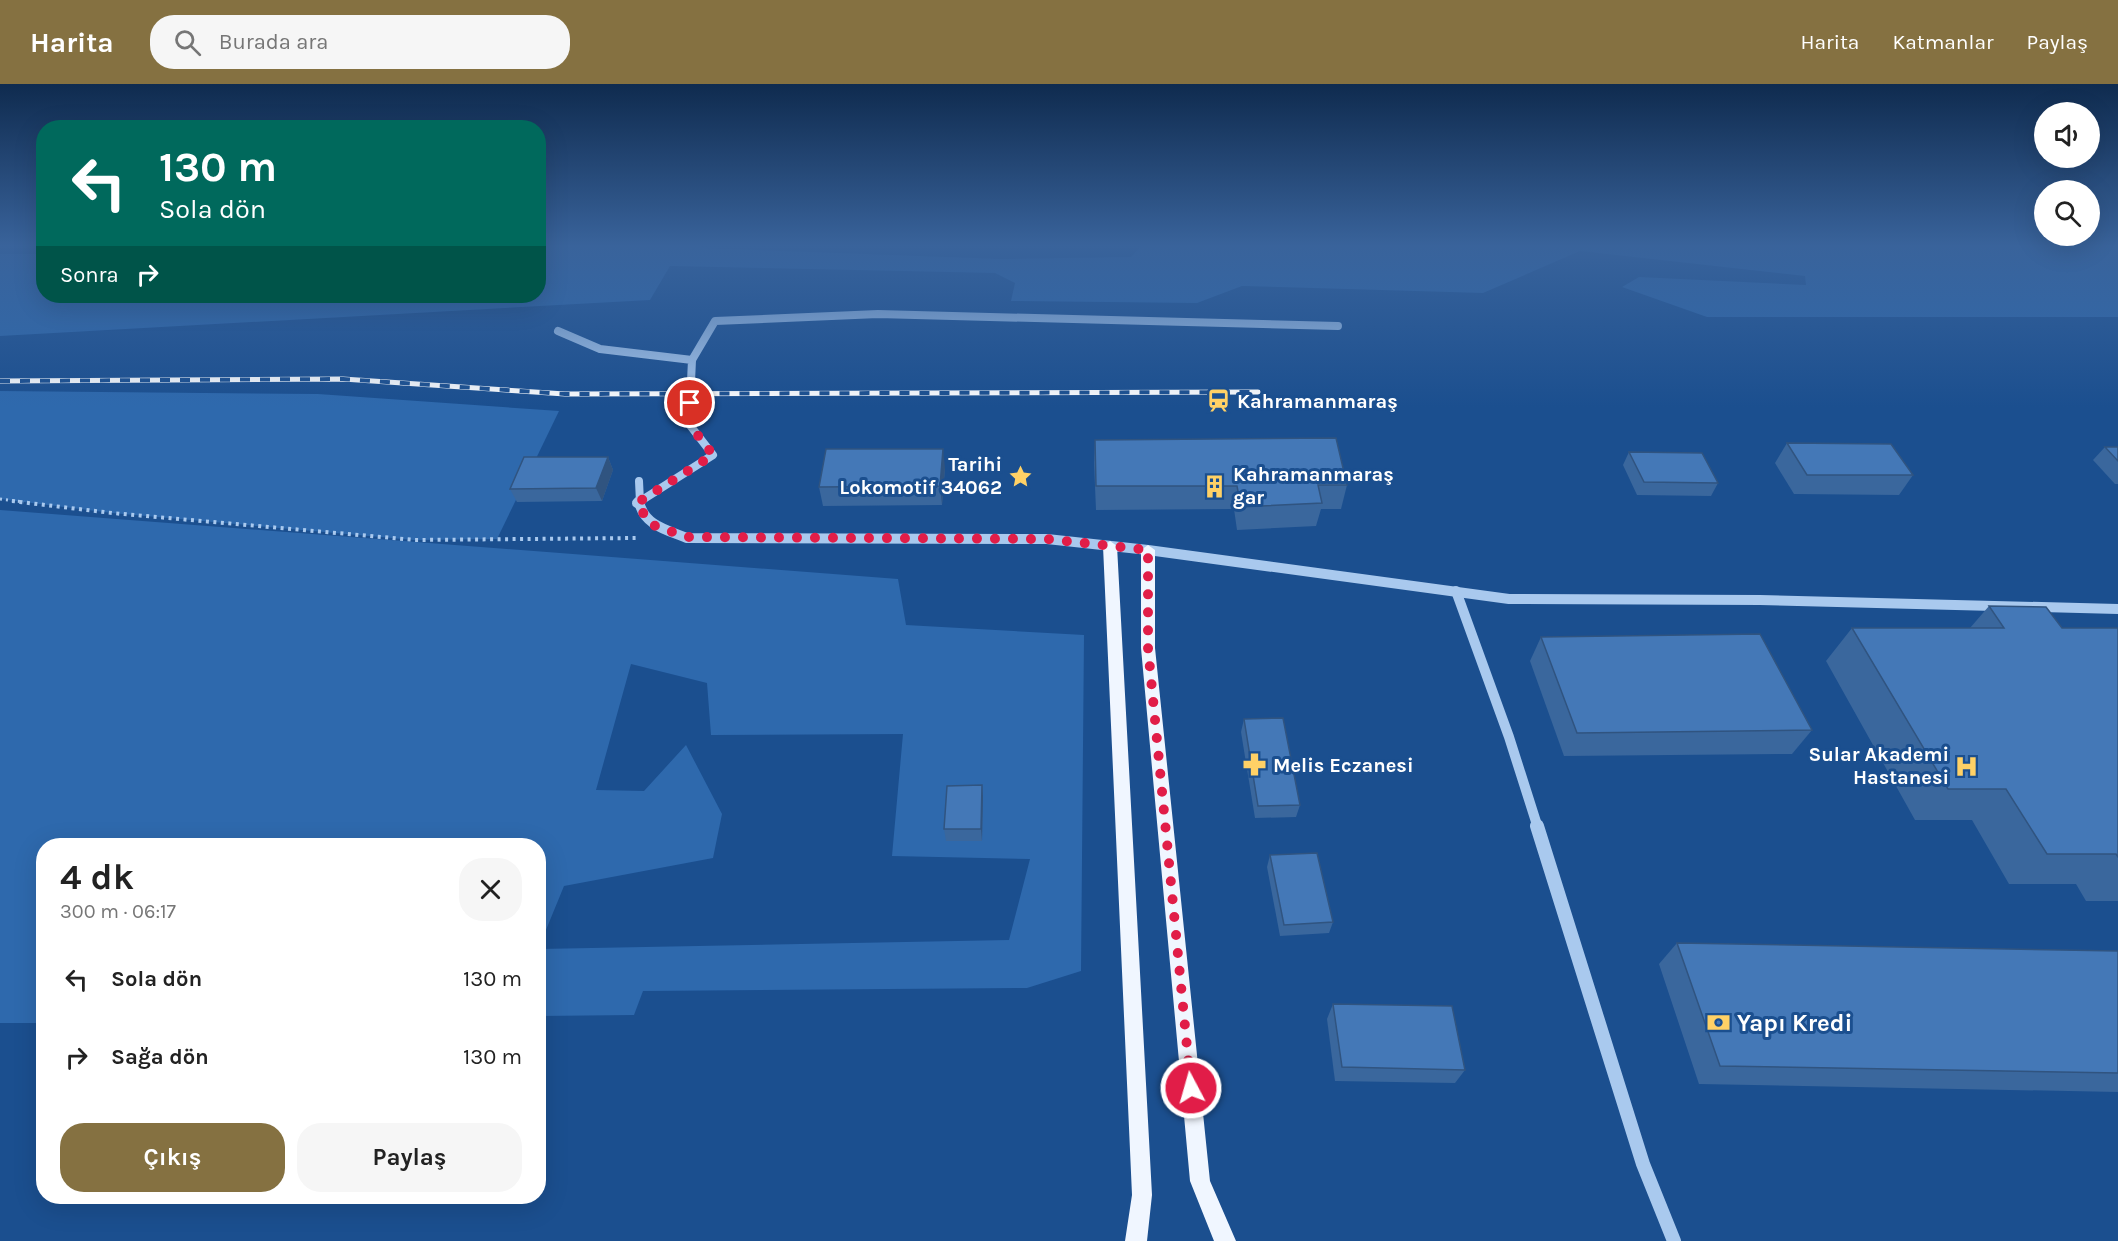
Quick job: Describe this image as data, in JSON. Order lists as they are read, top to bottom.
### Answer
{
  "places": {
    "station": ["Kahramanmaraş"],
    "place": ["Tarihi Lokomotif 34062"],
    "building": ["Kahramanmaraş gar"],
    "pharmacy": ["Melis Eczanesi"],
    "hospital": ["Sular Akademi Hastanesi"],
    "bank": ["Yapı Kredi"]
  },
  "page": {
    "header": "Harita",
    "search": "Burada ara",
    "nav": ["Harita", "Katmanlar", "Paylaş"],
    "turn": ["130 m", "Sola dön"],
    "then": "Sonra",
    "heading": ["4 dk", "300 m · 06:17"],
    "list": [
      {
        "name": "Sola dön",
        "value": "130 m"
      },
      {
        "name": "Sağa dön",
        "value": "130 m"
      }
    ],
    "buttons": ["Çıkış", "Paylaş"]
  }
}
